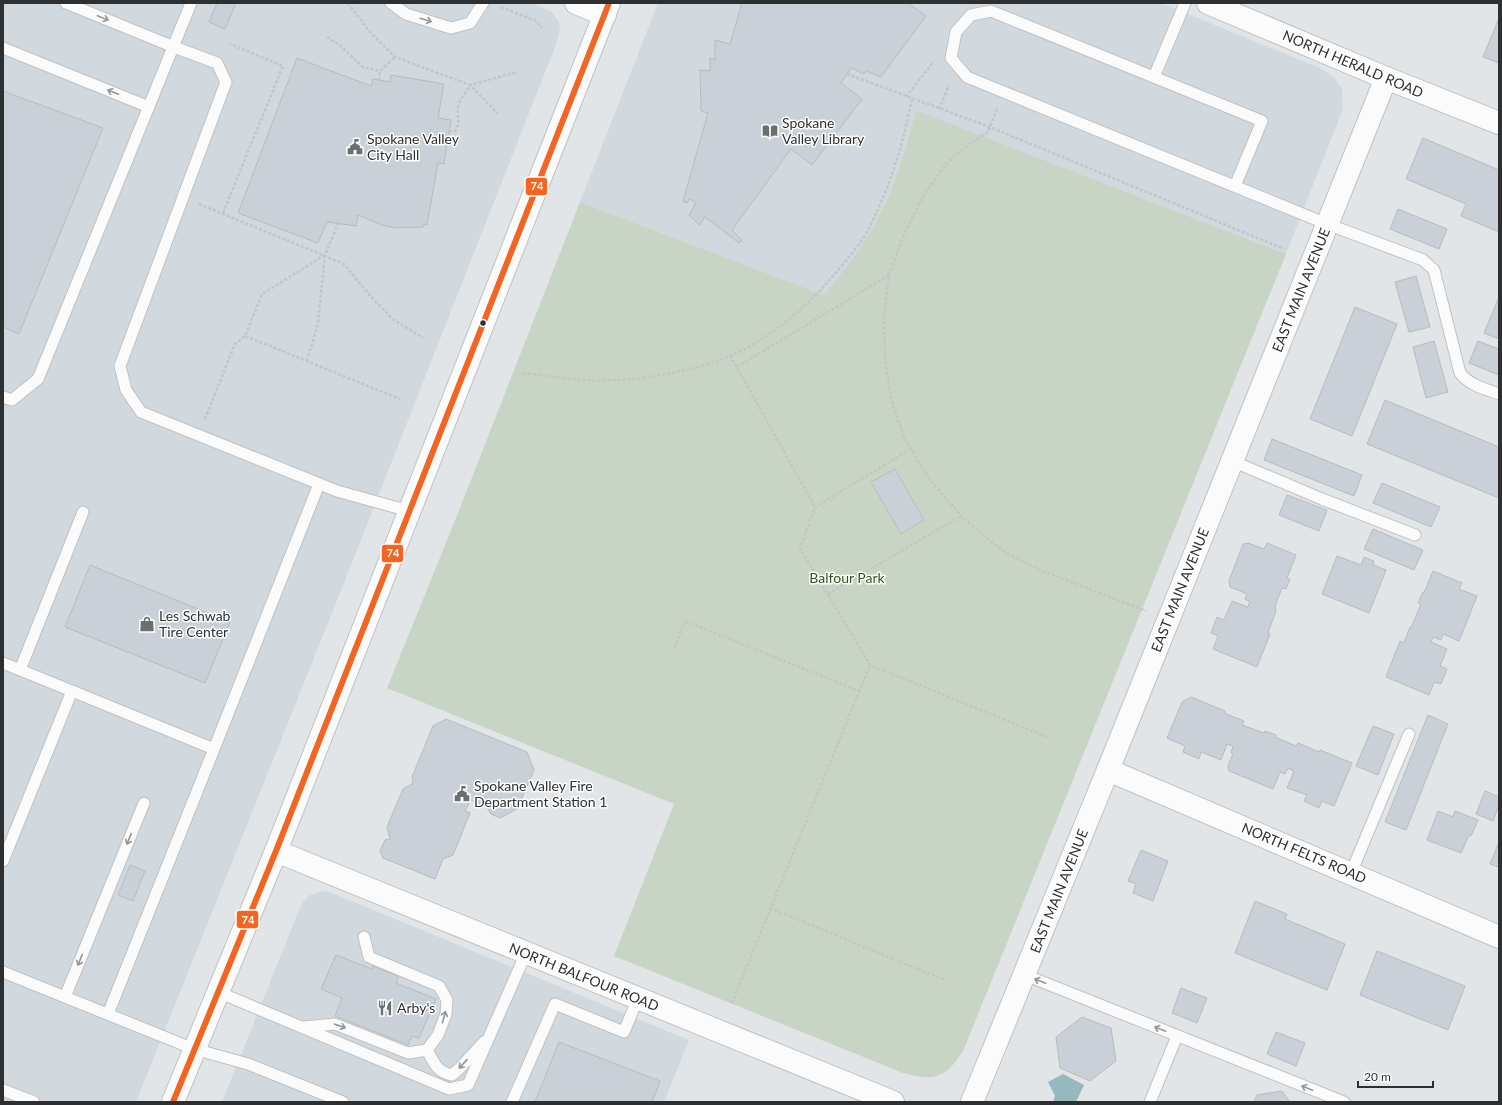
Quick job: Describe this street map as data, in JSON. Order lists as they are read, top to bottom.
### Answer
{
  "streets": {
    "street": [
      "NORTH HERALD ROAD",
      "EAST MAIN AVENUE",
      "NORTH FELTS ROAD",
      "NORTH BALFOUR ROAD"
    ]
  },
  "crossings": [
    ["NORTH HERALD ROAD", "EAST MAIN AVENUE"],
    ["EAST MAIN AVENUE", "NORTH FELTS ROAD"]
  ],
  "parks": ["Balfour Park"],
  "places": {
    "library": ["Spokane Valley Library"],
    "public building": ["Spokane Valley City Hall", "Spokane Valley Fire Department Station 1"],
    "shop": ["Les Schwab Tire Center"],
    "restaurant": ["Arby's"]
  },
  "lines": ["transit line 74"],
  "scale_bar": "20 m"
}
